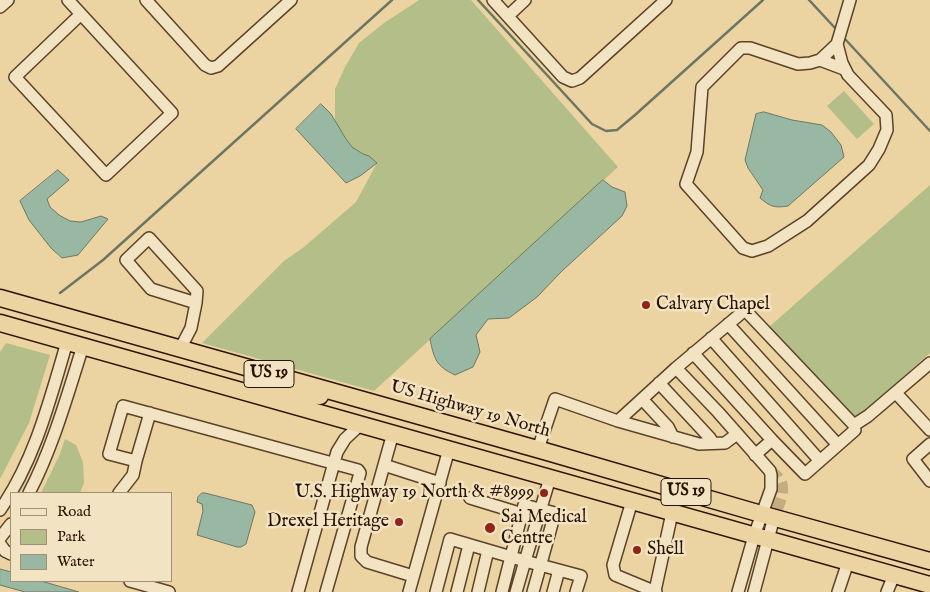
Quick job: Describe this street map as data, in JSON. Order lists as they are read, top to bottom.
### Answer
{
  "streets": {
    "highway": ["US 19", "US Highway 19 North"]
  },
  "places": [
    "Calvary Chapel",
    "U.S. Highway 19 North & #8999",
    "Drexel Heritage",
    "Sai Medical Centre",
    "Shell"
  ],
  "legend": ["Road", "Park", "Water"]
}
